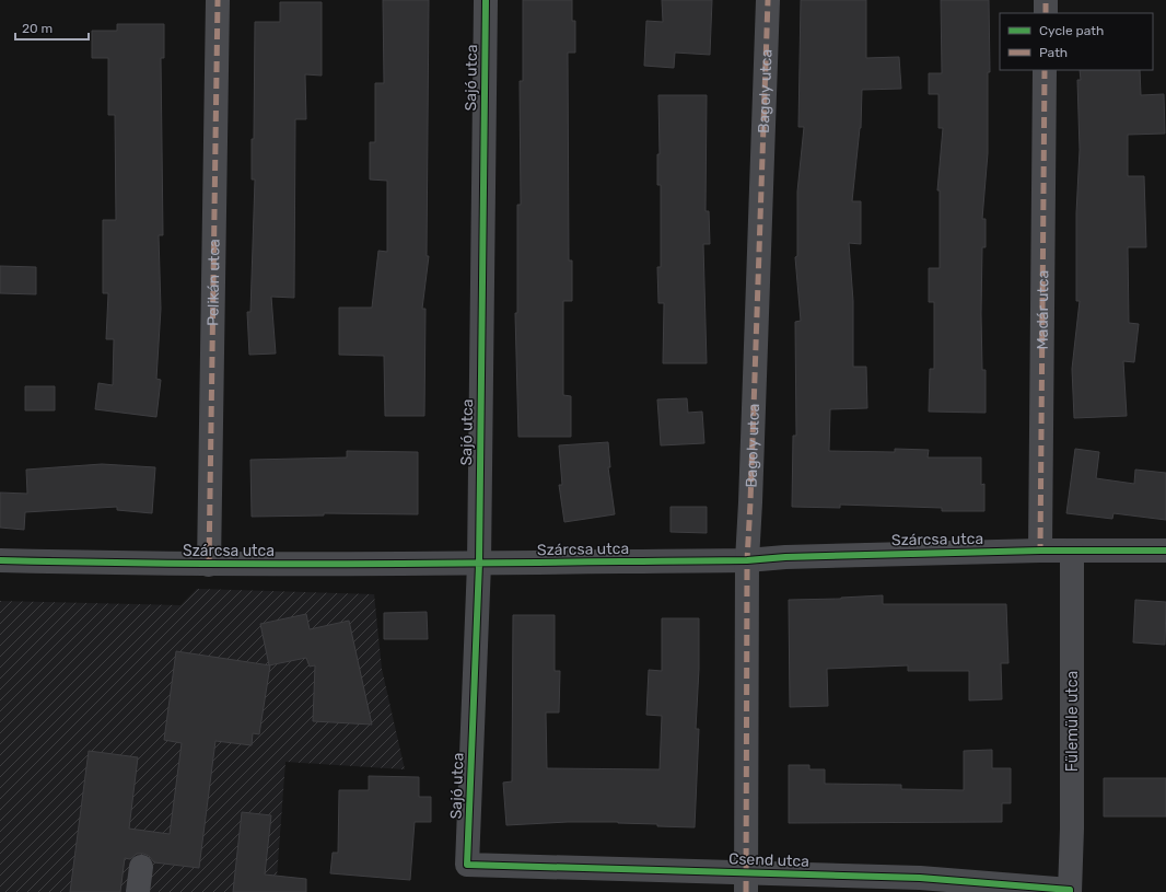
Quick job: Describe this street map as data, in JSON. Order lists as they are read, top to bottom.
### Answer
{
  "streets": {
    "street": [
      "Sajó utca",
      "Bagoly utca",
      "Pelikán utca",
      "Madár utca",
      "Szárcsa utca",
      "Fülemüle utca",
      "Csend utca"
    ]
  },
  "crossings": [
    ["Sajó utca", "Szárcsa utca"],
    ["Sajó utca", "Csend utca"],
    ["Bagoly utca", "Szárcsa utca"],
    ["Bagoly utca", "Csend utca"],
    ["Pelikán utca", "Szárcsa utca"],
    ["Madár utca", "Szárcsa utca"],
    ["Szárcsa utca", "Fülemüle utca"],
    ["Fülemüle utca", "Csend utca"]
  ],
  "legend": ["Cycle path", "Path"],
  "scale_bar": "20 m"
}
